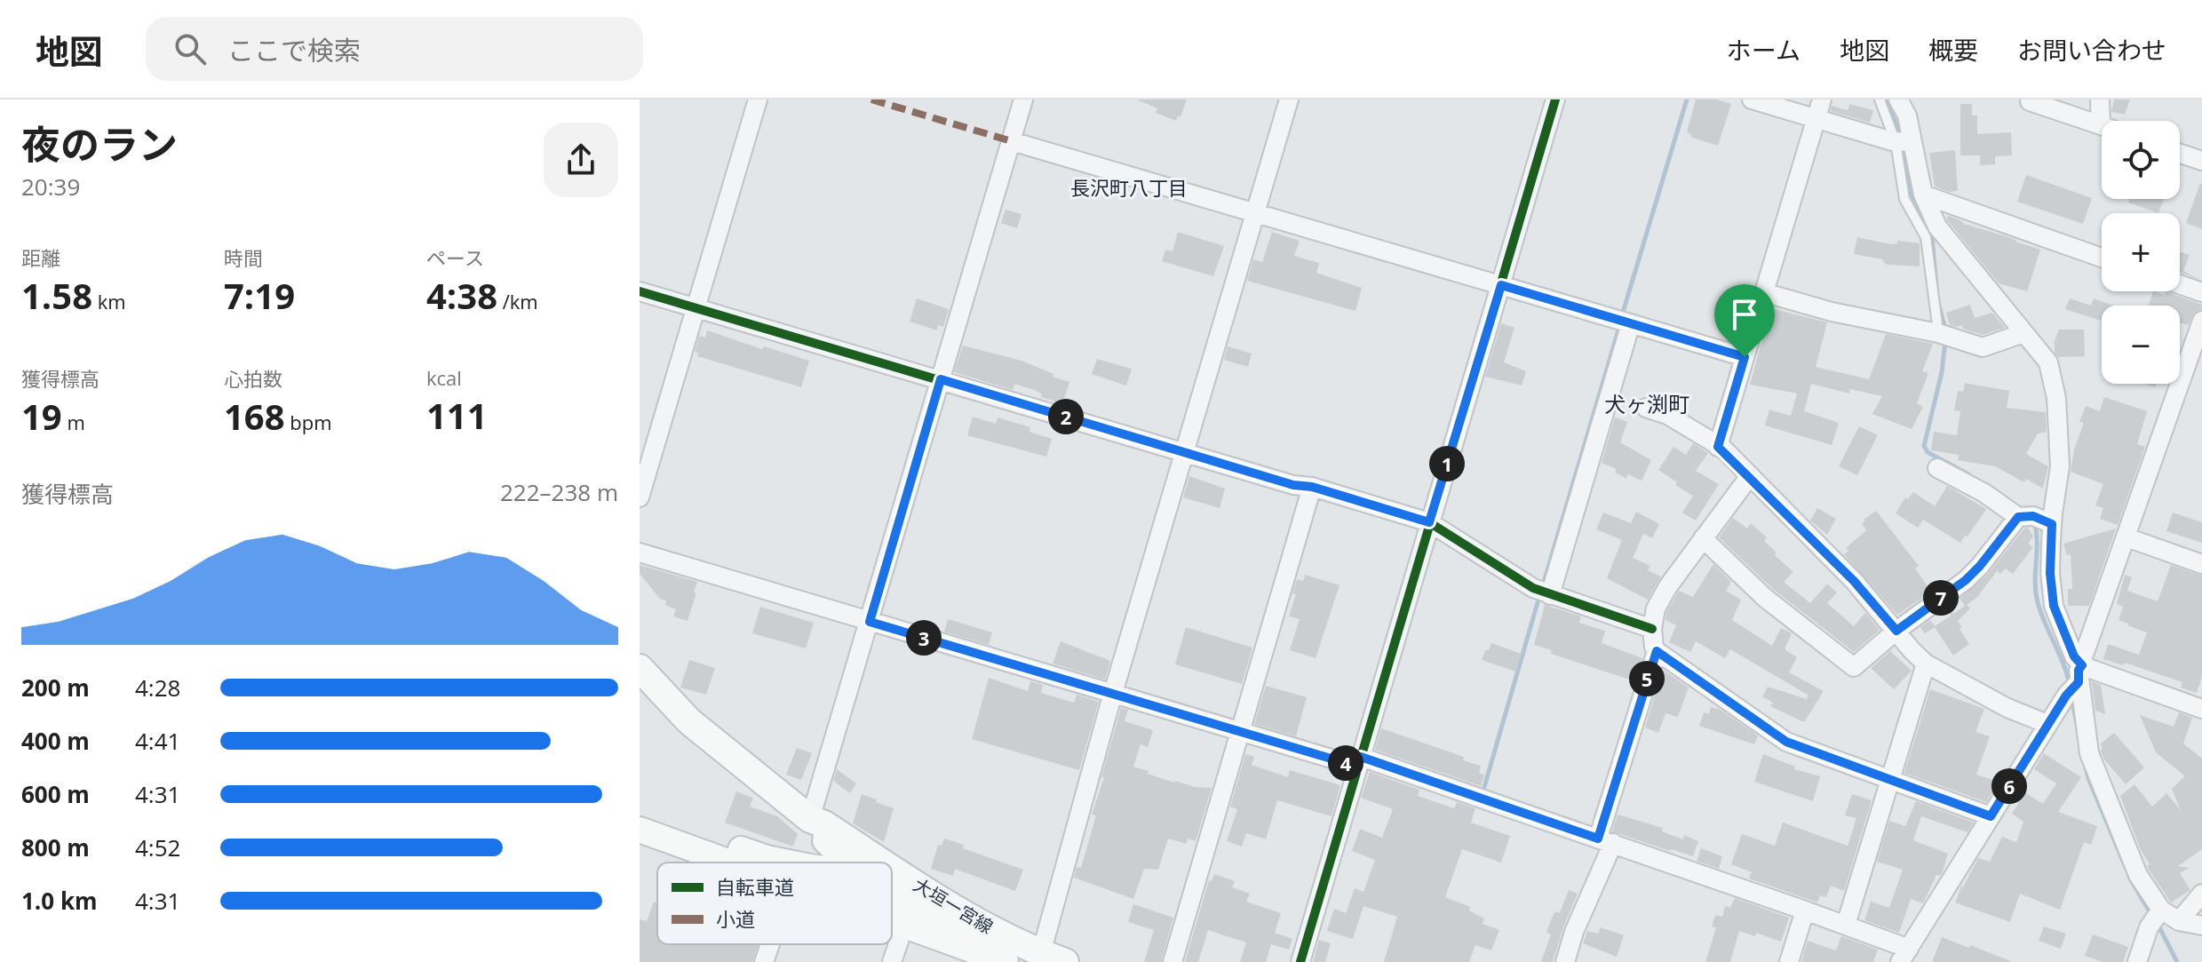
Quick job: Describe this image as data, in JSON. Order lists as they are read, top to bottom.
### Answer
{
  "streets": {
    "main road": ["大垣一宮線"]
  },
  "districts": ["長沢町八丁目", "犬ヶ渕町"],
  "legend": ["自転車道", "小道"],
  "page": {
    "header": "地図",
    "search": "ここで検索",
    "nav": [
      "ホーム",
      "地図",
      "概要",
      "お問い合わせ"
    ],
    "heading": ["夜のラン", "20:39"],
    "map_buttons": ["+", "−"],
    "stats": [
      ["距離", "1.58 km"],
      ["時間", "7:19"],
      ["ペース", "4:38 /km"],
      ["獲得標高", "19 m"],
      ["心拍数", "168 bpm"],
      ["kcal", "111"]
    ],
    "pins": [
      "2",
      "1",
      "7",
      "3",
      "5",
      "4",
      "6"
    ],
    "chart": ["獲得標高", "222–238 m"],
    "list": [
      {
        "name": "200 m",
        "note": "4:28"
      },
      {
        "name": "400 m",
        "note": "4:41"
      },
      {
        "name": "600 m",
        "note": "4:31"
      },
      {
        "name": "800 m",
        "note": "4:52"
      },
      {
        "name": "1.0 km",
        "note": "4:31"
      }
    ]
  }
}
